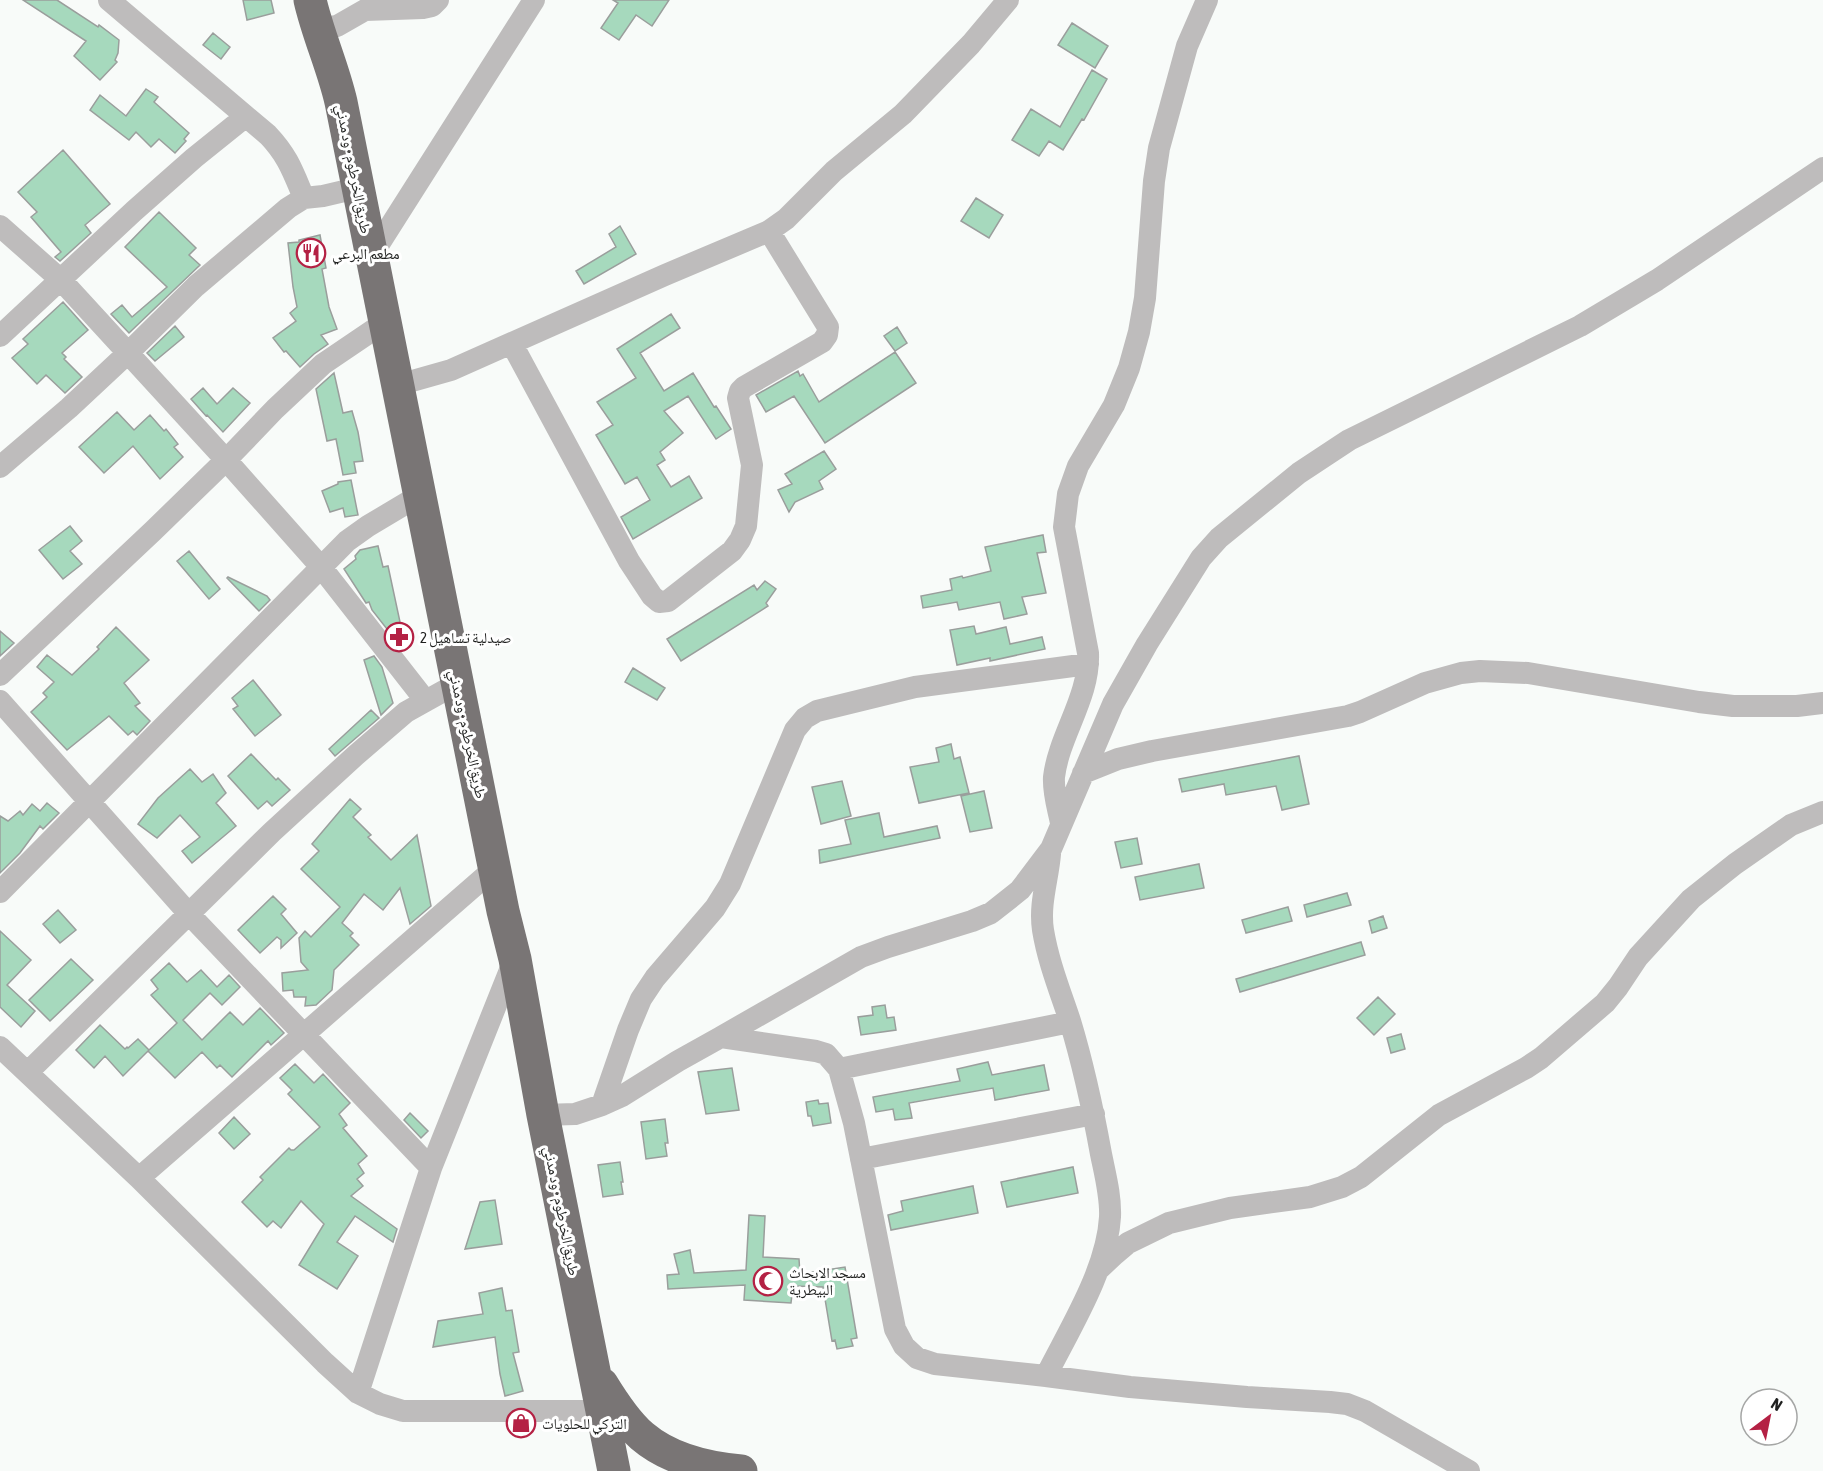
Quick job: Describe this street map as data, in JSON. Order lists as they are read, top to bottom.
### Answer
{
  "streets": {
    "highway": ["طريق الخرطوم - ود مدني"]
  },
  "places": {
    "restaurant": ["مطعم البرعي"],
    "pharmacy": ["صيدلية تساهيل 2"],
    "mosque": ["مسجد الابحاث البيطرية"],
    "shop": ["التركي للحلويات"]
  },
  "north": "top right"
}
